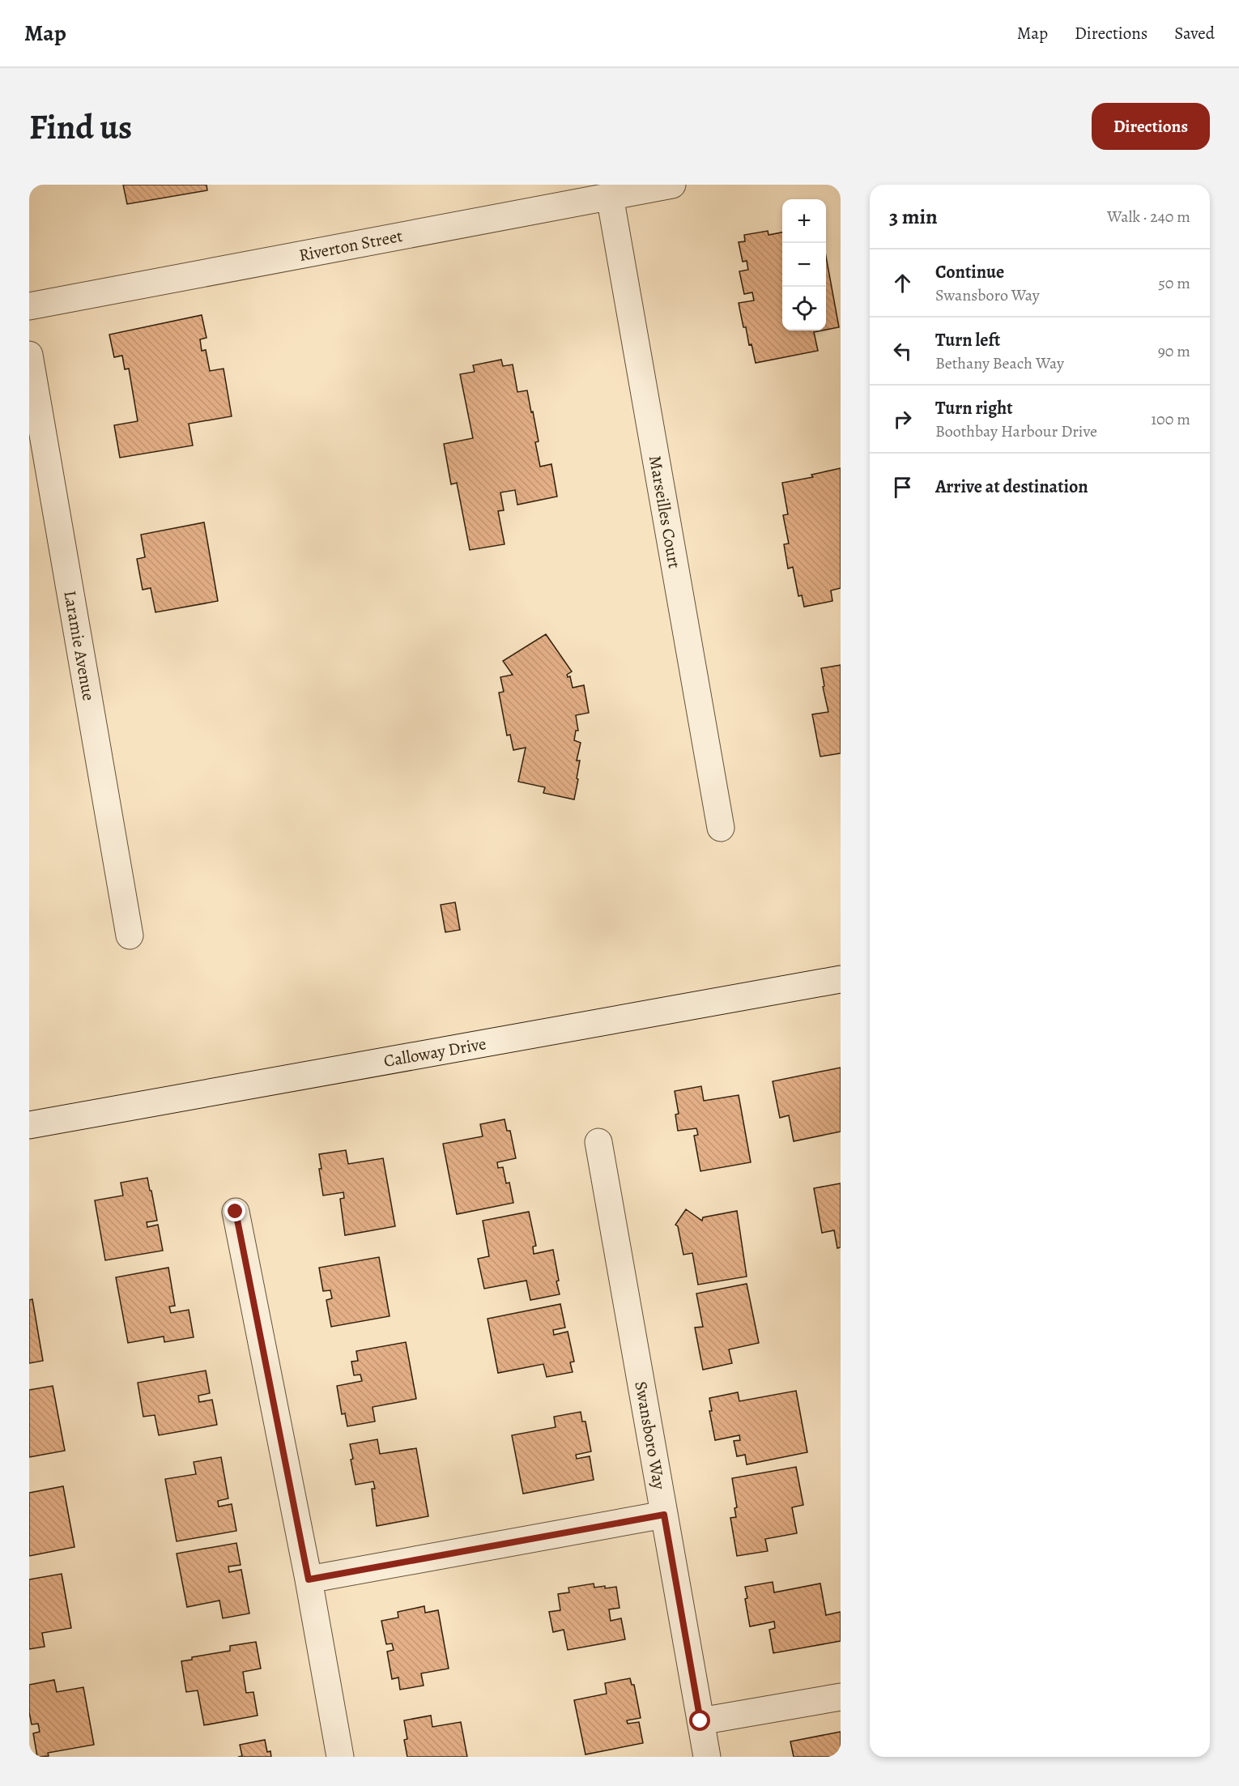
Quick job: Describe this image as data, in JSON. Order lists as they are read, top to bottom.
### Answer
{
  "streets": {
    "street": [
      "Riverton Street",
      "Marseilles Court",
      "Laramie Avenue",
      "Calloway Drive",
      "Swansboro Way"
    ]
  },
  "crossings": [
    ["Riverton Street", "Marseilles Court"]
  ],
  "page": {
    "header": "Map",
    "nav": ["Map", "Directions", "Saved"],
    "buttons": "Directions",
    "title": "Find us",
    "heading": ["3 min", "Walk · 240 m"],
    "map_buttons": ["+", "−"],
    "list": [
      ["Continue", "Swansboro Way", "50 m"],
      ["Turn left", "Bethany Beach Way", "90 m"],
      ["Turn right", "Boothbay Harbour Drive", "100 m"],
      "Arrive at destination"
    ]
  }
}
